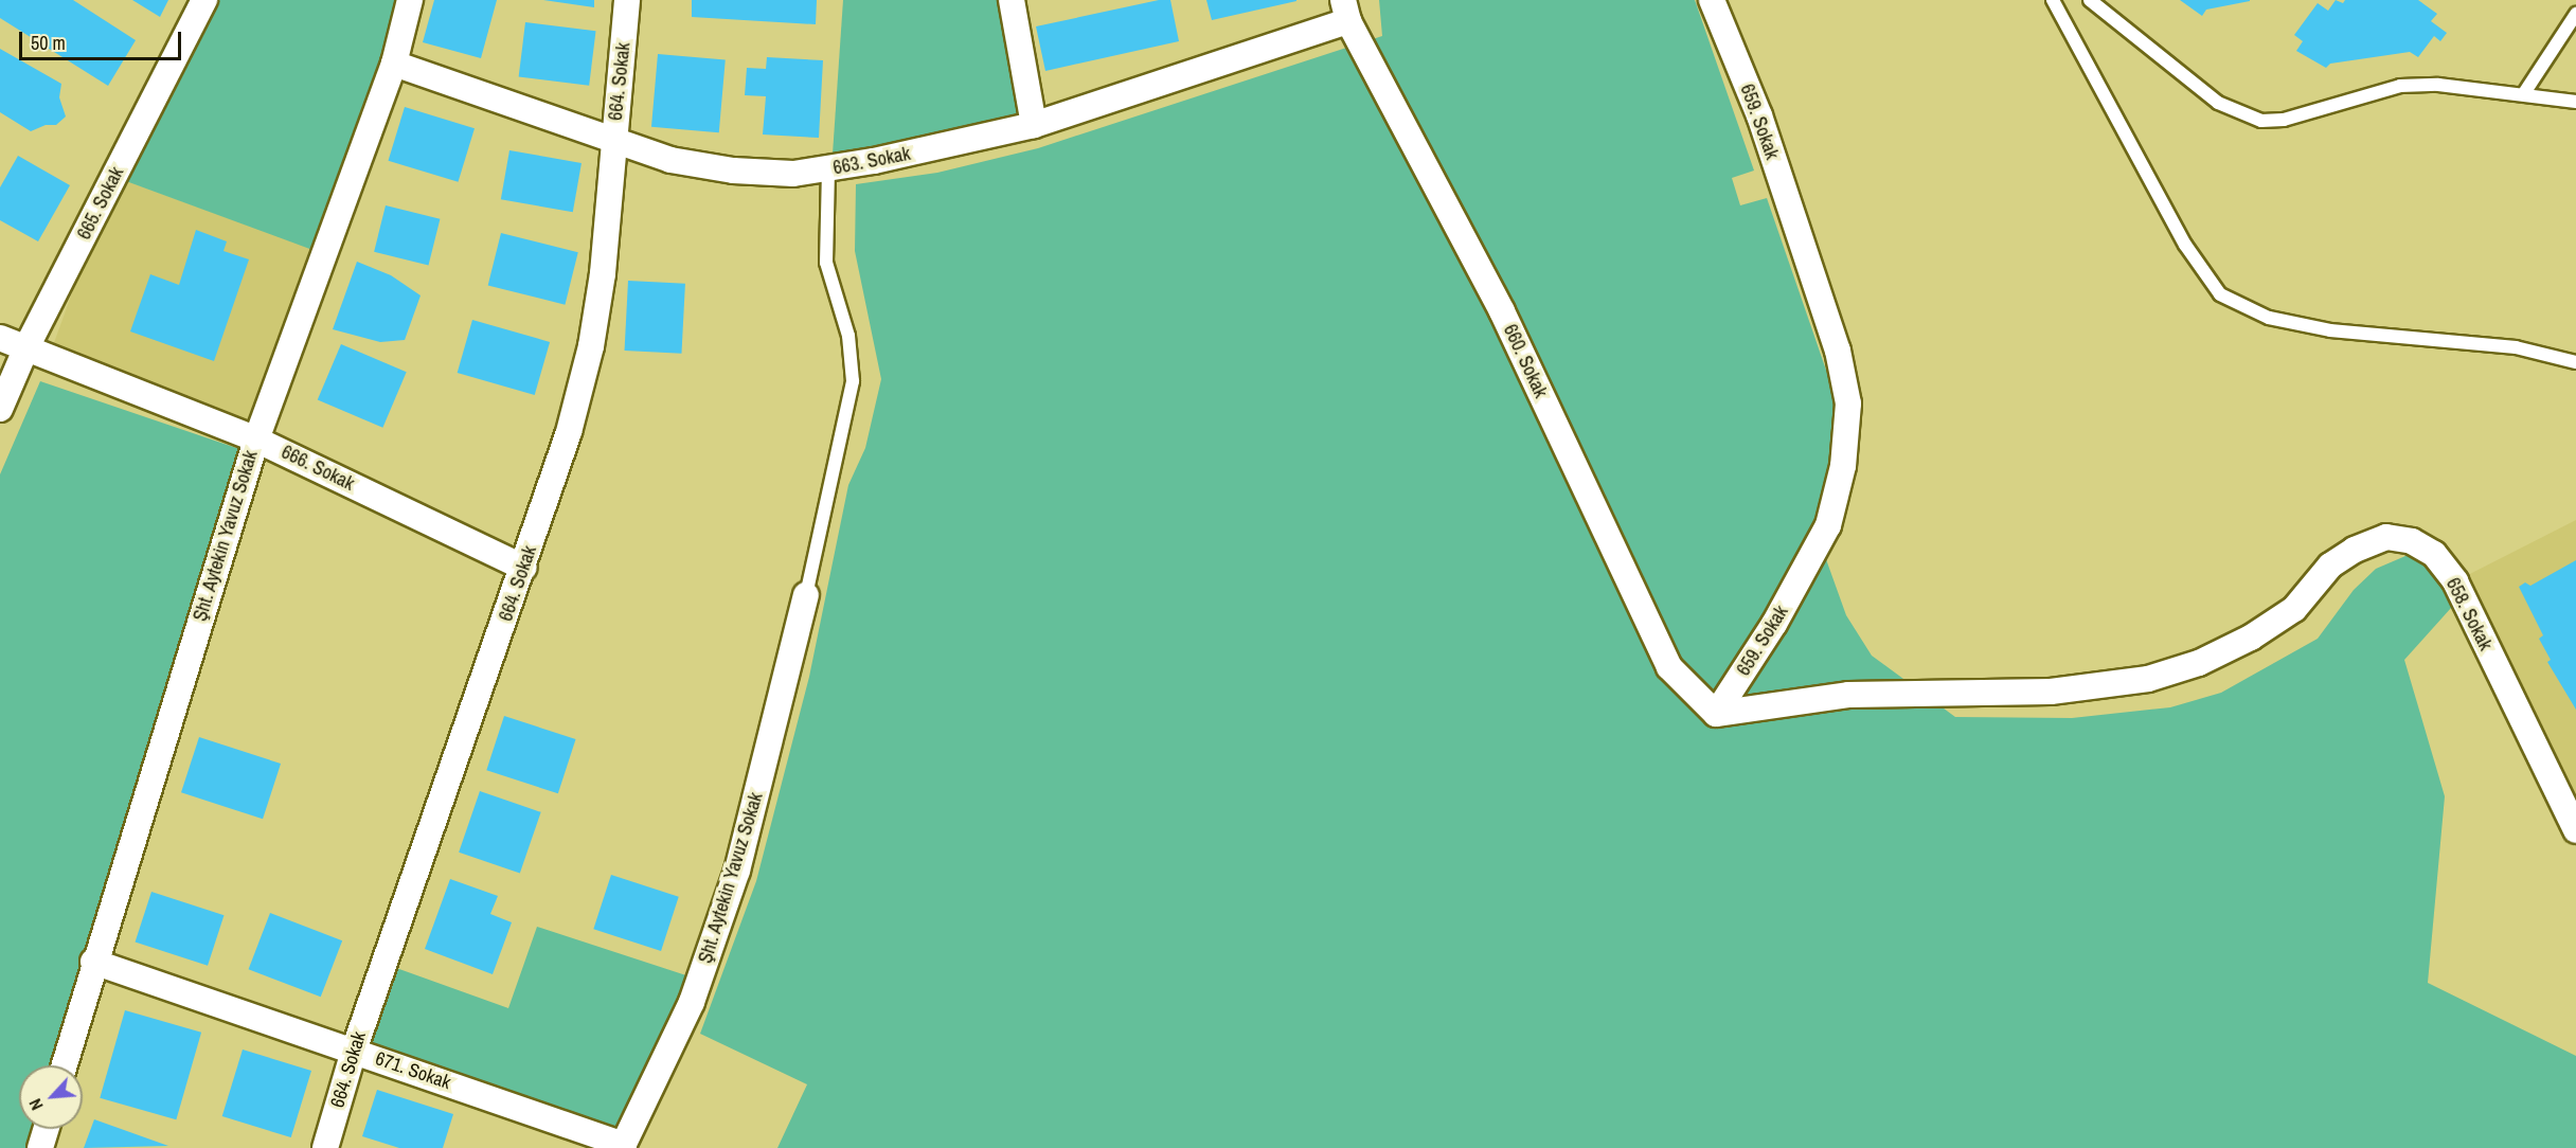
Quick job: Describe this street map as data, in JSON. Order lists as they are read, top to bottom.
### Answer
{
  "streets": {
    "street": [
      "664. Sokak",
      "659. Sokak",
      "663. Sokak",
      "665. Sokak",
      "660. Sokak",
      "666. Sokak",
      "Şht. Aytekin Yavuz Sokak",
      "658. Sokak",
      "671. Sokak"
    ]
  },
  "crossings": [
    ["664. Sokak", "663. Sokak"],
    ["664. Sokak", "666. Sokak"],
    ["664. Sokak", "671. Sokak"],
    ["659. Sokak", "660. Sokak"],
    ["659. Sokak", "658. Sokak"],
    ["663. Sokak", "660. Sokak"],
    ["663. Sokak", "Şht. Aytekin Yavuz Sokak"],
    ["665. Sokak", "666. Sokak"],
    ["666. Sokak", "Şht. Aytekin Yavuz Sokak"],
    ["Şht. Aytekin Yavuz Sokak", "671. Sokak"]
  ],
  "scale_bar": "50 m",
  "north": "bottom left"
}
